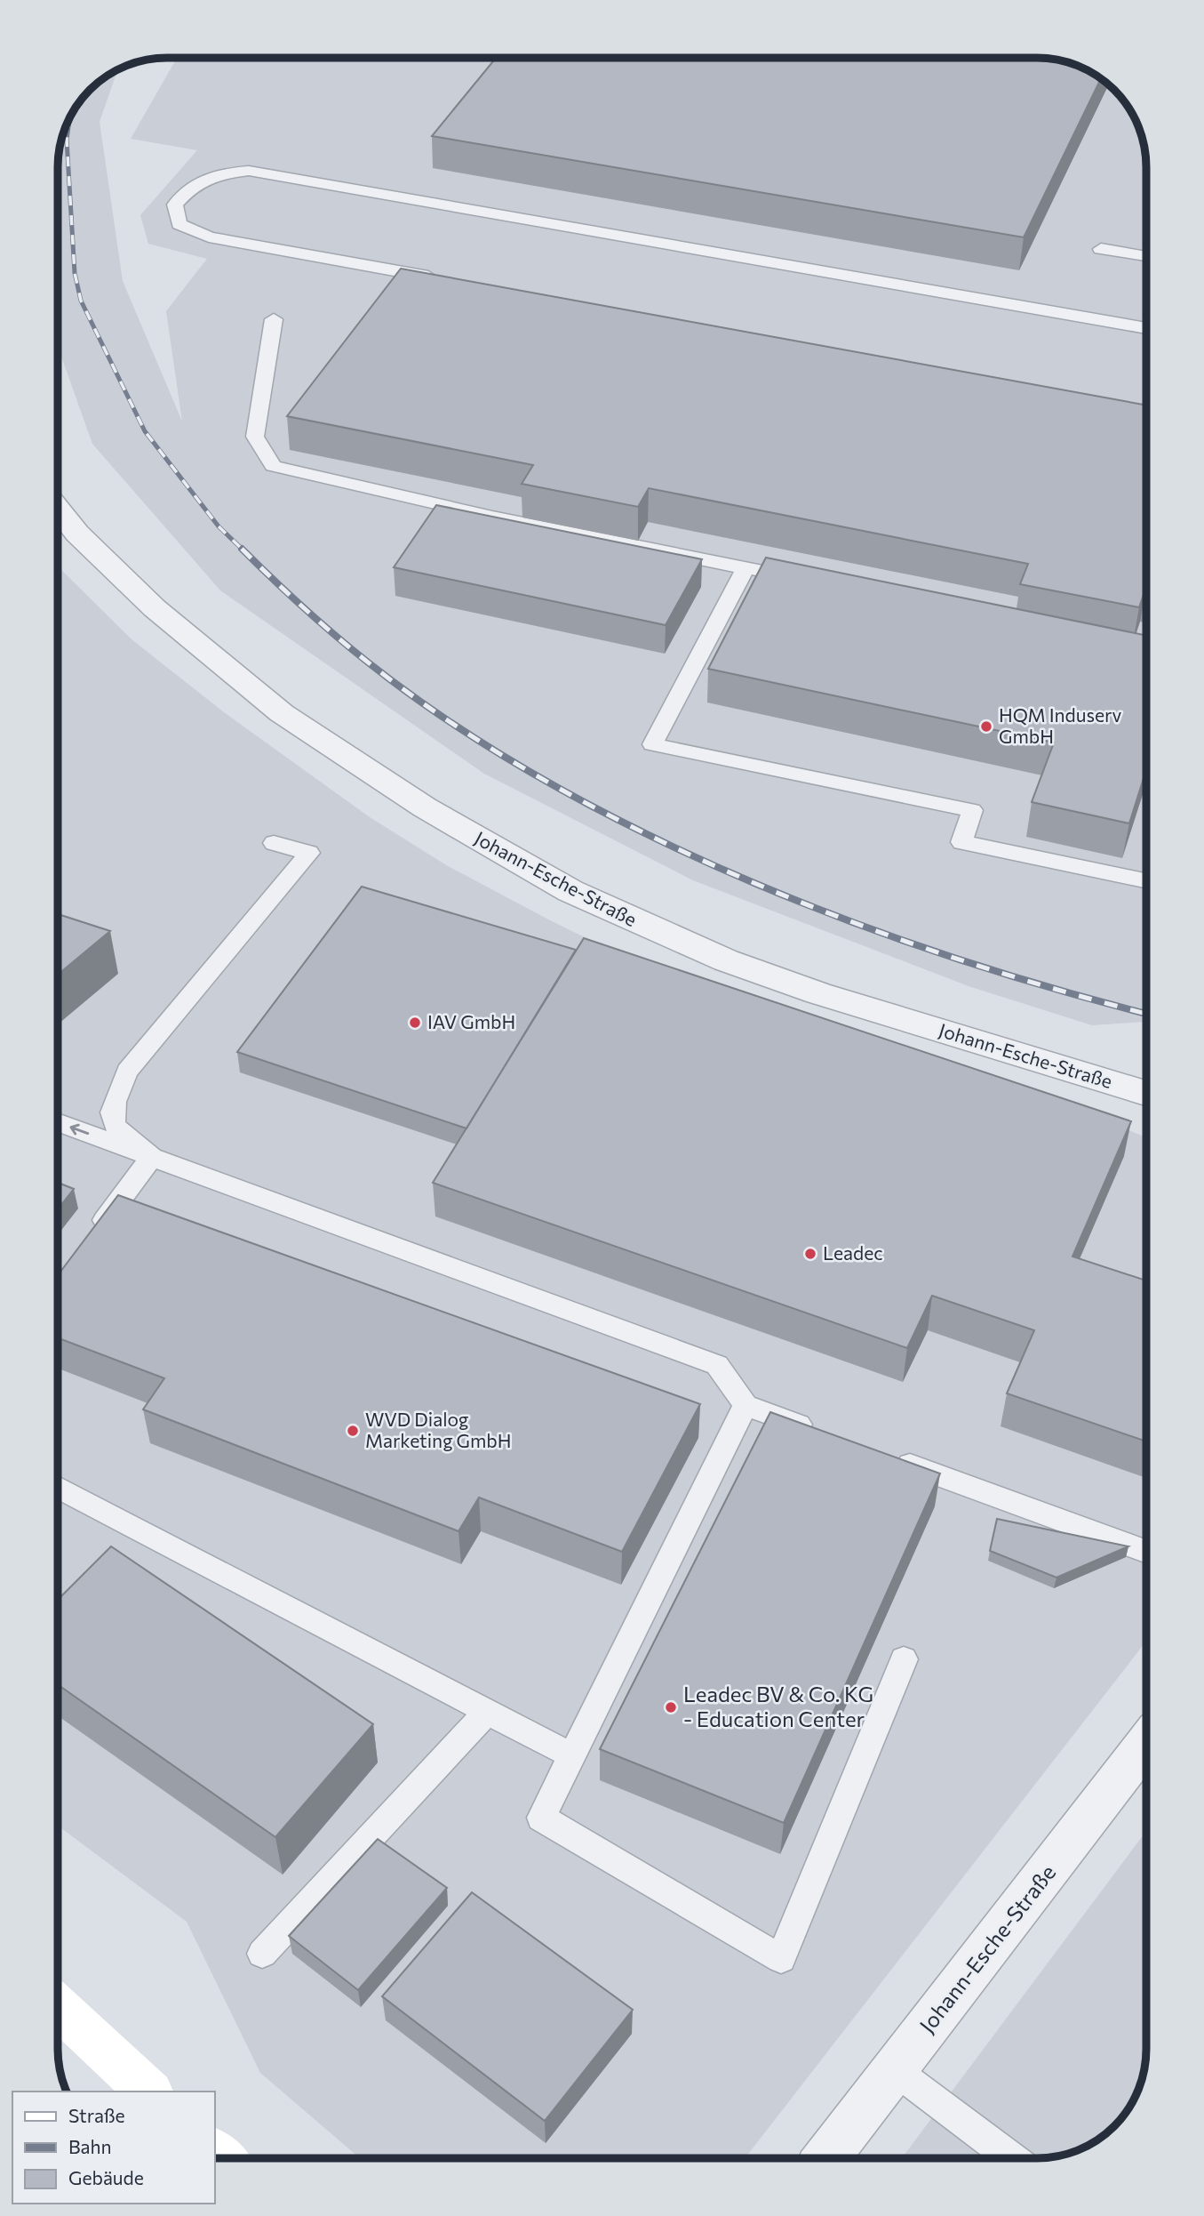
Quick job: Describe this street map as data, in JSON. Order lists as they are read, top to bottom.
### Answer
{
  "streets": {
    "street": ["Johann-Esche-Straße"]
  },
  "places": [
    "HQM Induserv GmbH",
    "IAV GmbH",
    "Leadec",
    "WVD Dialog Marketing GmbH",
    "Leadec BV & Co. KG - Education Center"
  ],
  "legend": ["Straße", "Bahn", "Gebäude"]
}
